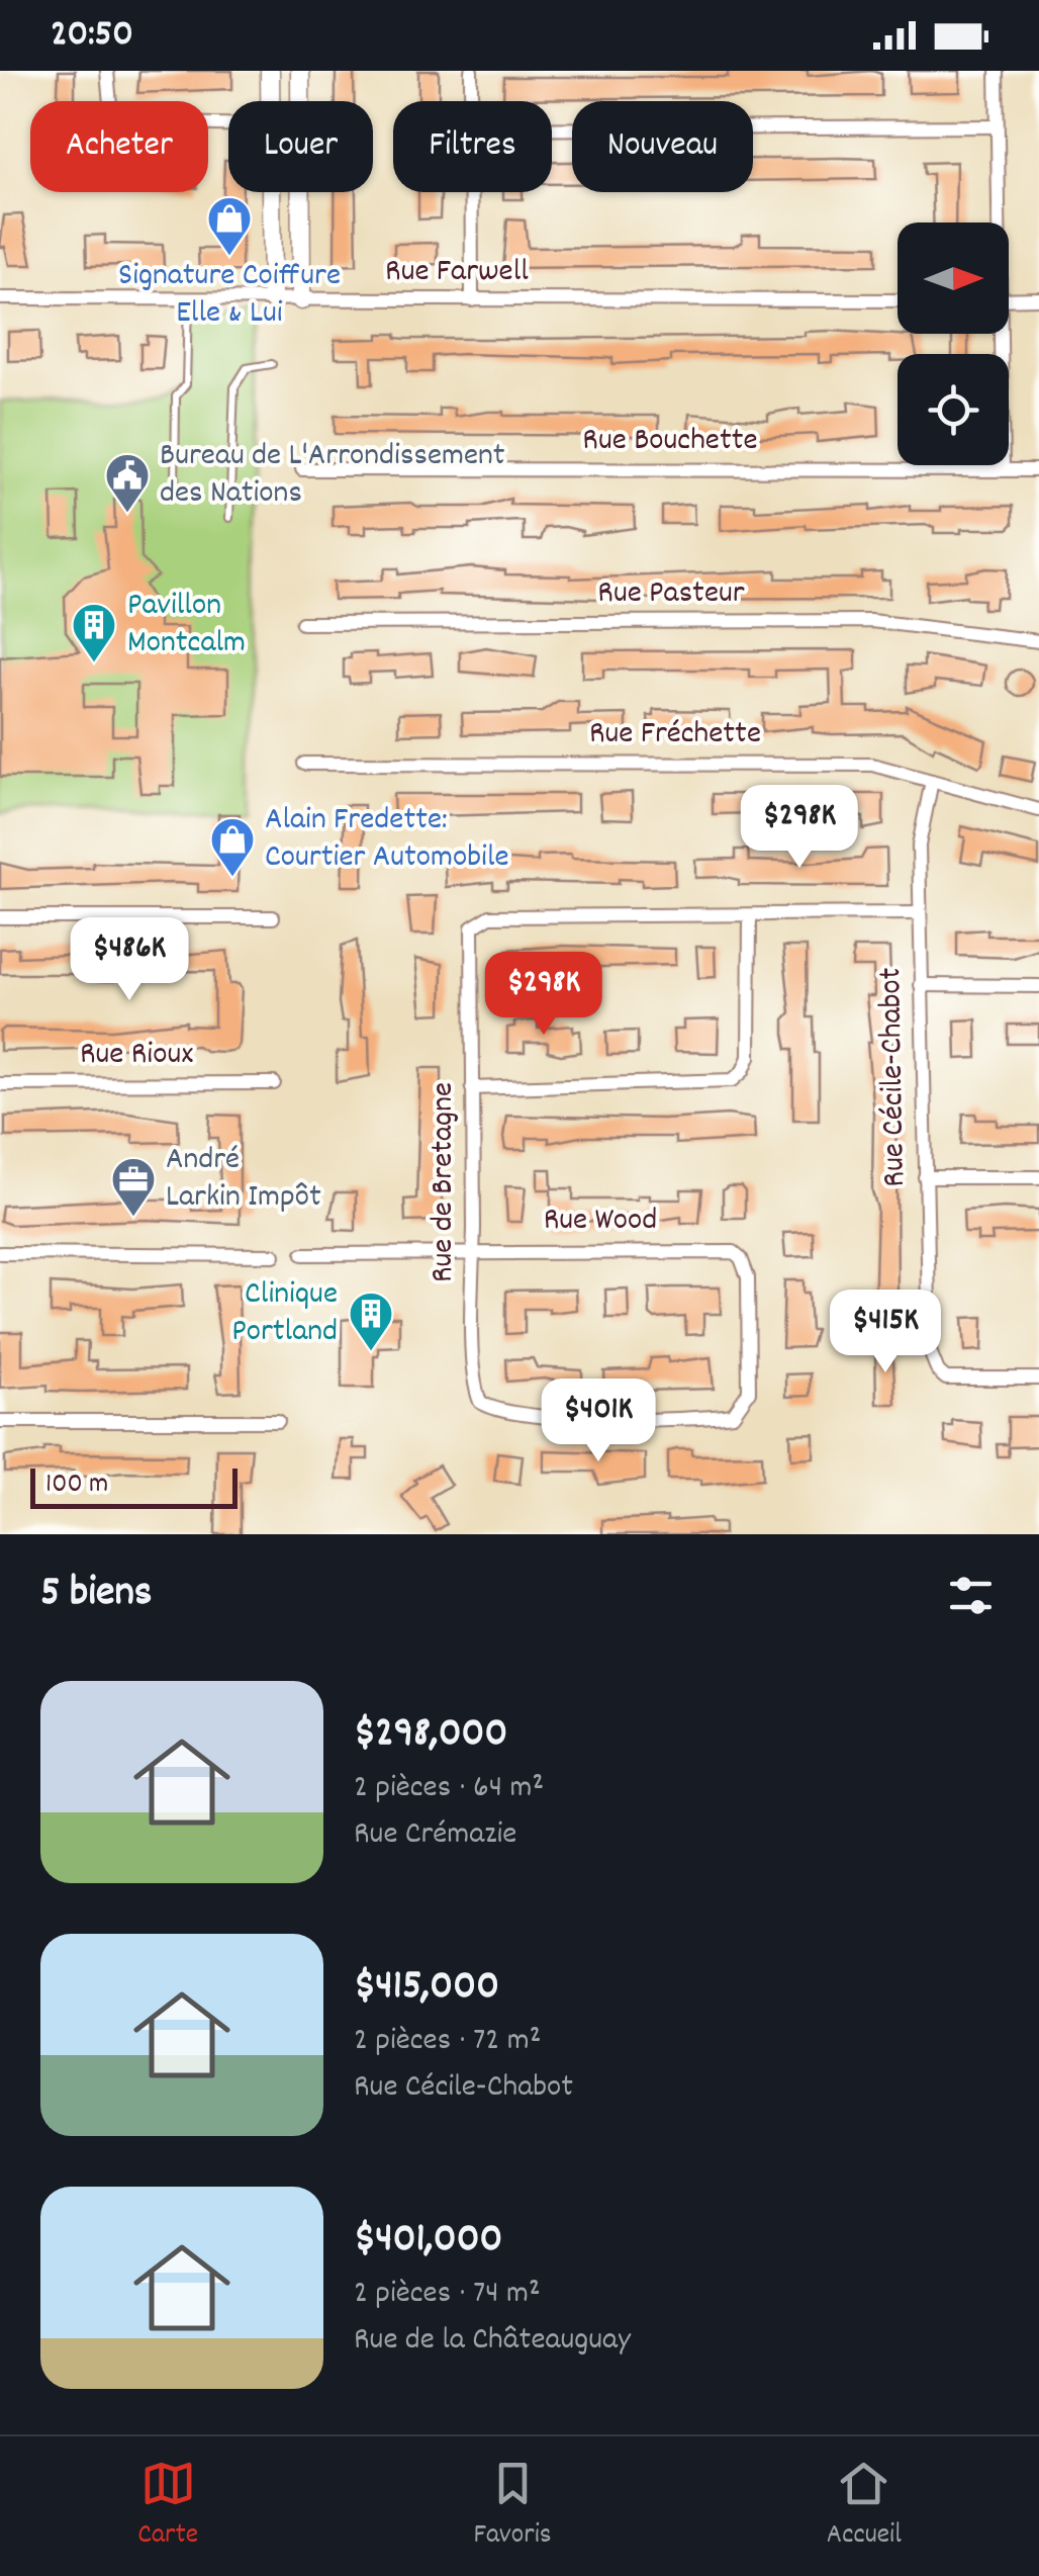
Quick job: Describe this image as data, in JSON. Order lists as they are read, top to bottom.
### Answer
{
  "streets": {
    "street": [
      "Rue Farwell",
      "Rue Bouchette",
      "Rue Pasteur",
      "Rue Fréchette",
      "Rue Rioux",
      "Rue Cécile-Chabot",
      "Rue de Bretagne",
      "Rue Wood"
    ]
  },
  "crossings": [
    ["Rue Fréchette", "Rue Cécile-Chabot"],
    ["Rue Cécile-Chabot", "Rue de Bretagne"],
    ["Rue de Bretagne", "Rue Wood"]
  ],
  "places": {
    "shop": ["Signature Coiffure Elle & Lui", "Alain Fredette: Courtier Automobile"],
    "public building": ["Bureau de L'Arrondissement des Nations"],
    "building": ["Pavillon Montcalm", "Clinique Portland"],
    "office": ["André Larkin Impôt"]
  },
  "scale_bar": "100 m",
  "north": "right",
  "page": {
    "status": "20:50",
    "chip": [
      "Acheter",
      "Louer",
      "Filtres",
      "Nouveau"
    ],
    "price": [
      "$298K",
      "$486K",
      "$298K",
      "$415K",
      "$401K"
    ],
    "scale": "100 m",
    "heading": "5 biens",
    "list": [
      {
        "name": "$298,000",
        "note": "2 pièces · 64 m² · Rue Crémazie"
      },
      {
        "name": "$415,000",
        "note": "2 pièces · 72 m² · Rue Cécile-Chabot"
      },
      {
        "name": "$401,000",
        "note": "2 pièces · 74 m² · Rue de la Châteauguay"
      }
    ],
    "tabs": ["Carte", "Favoris", "Accueil"]
  }
}
